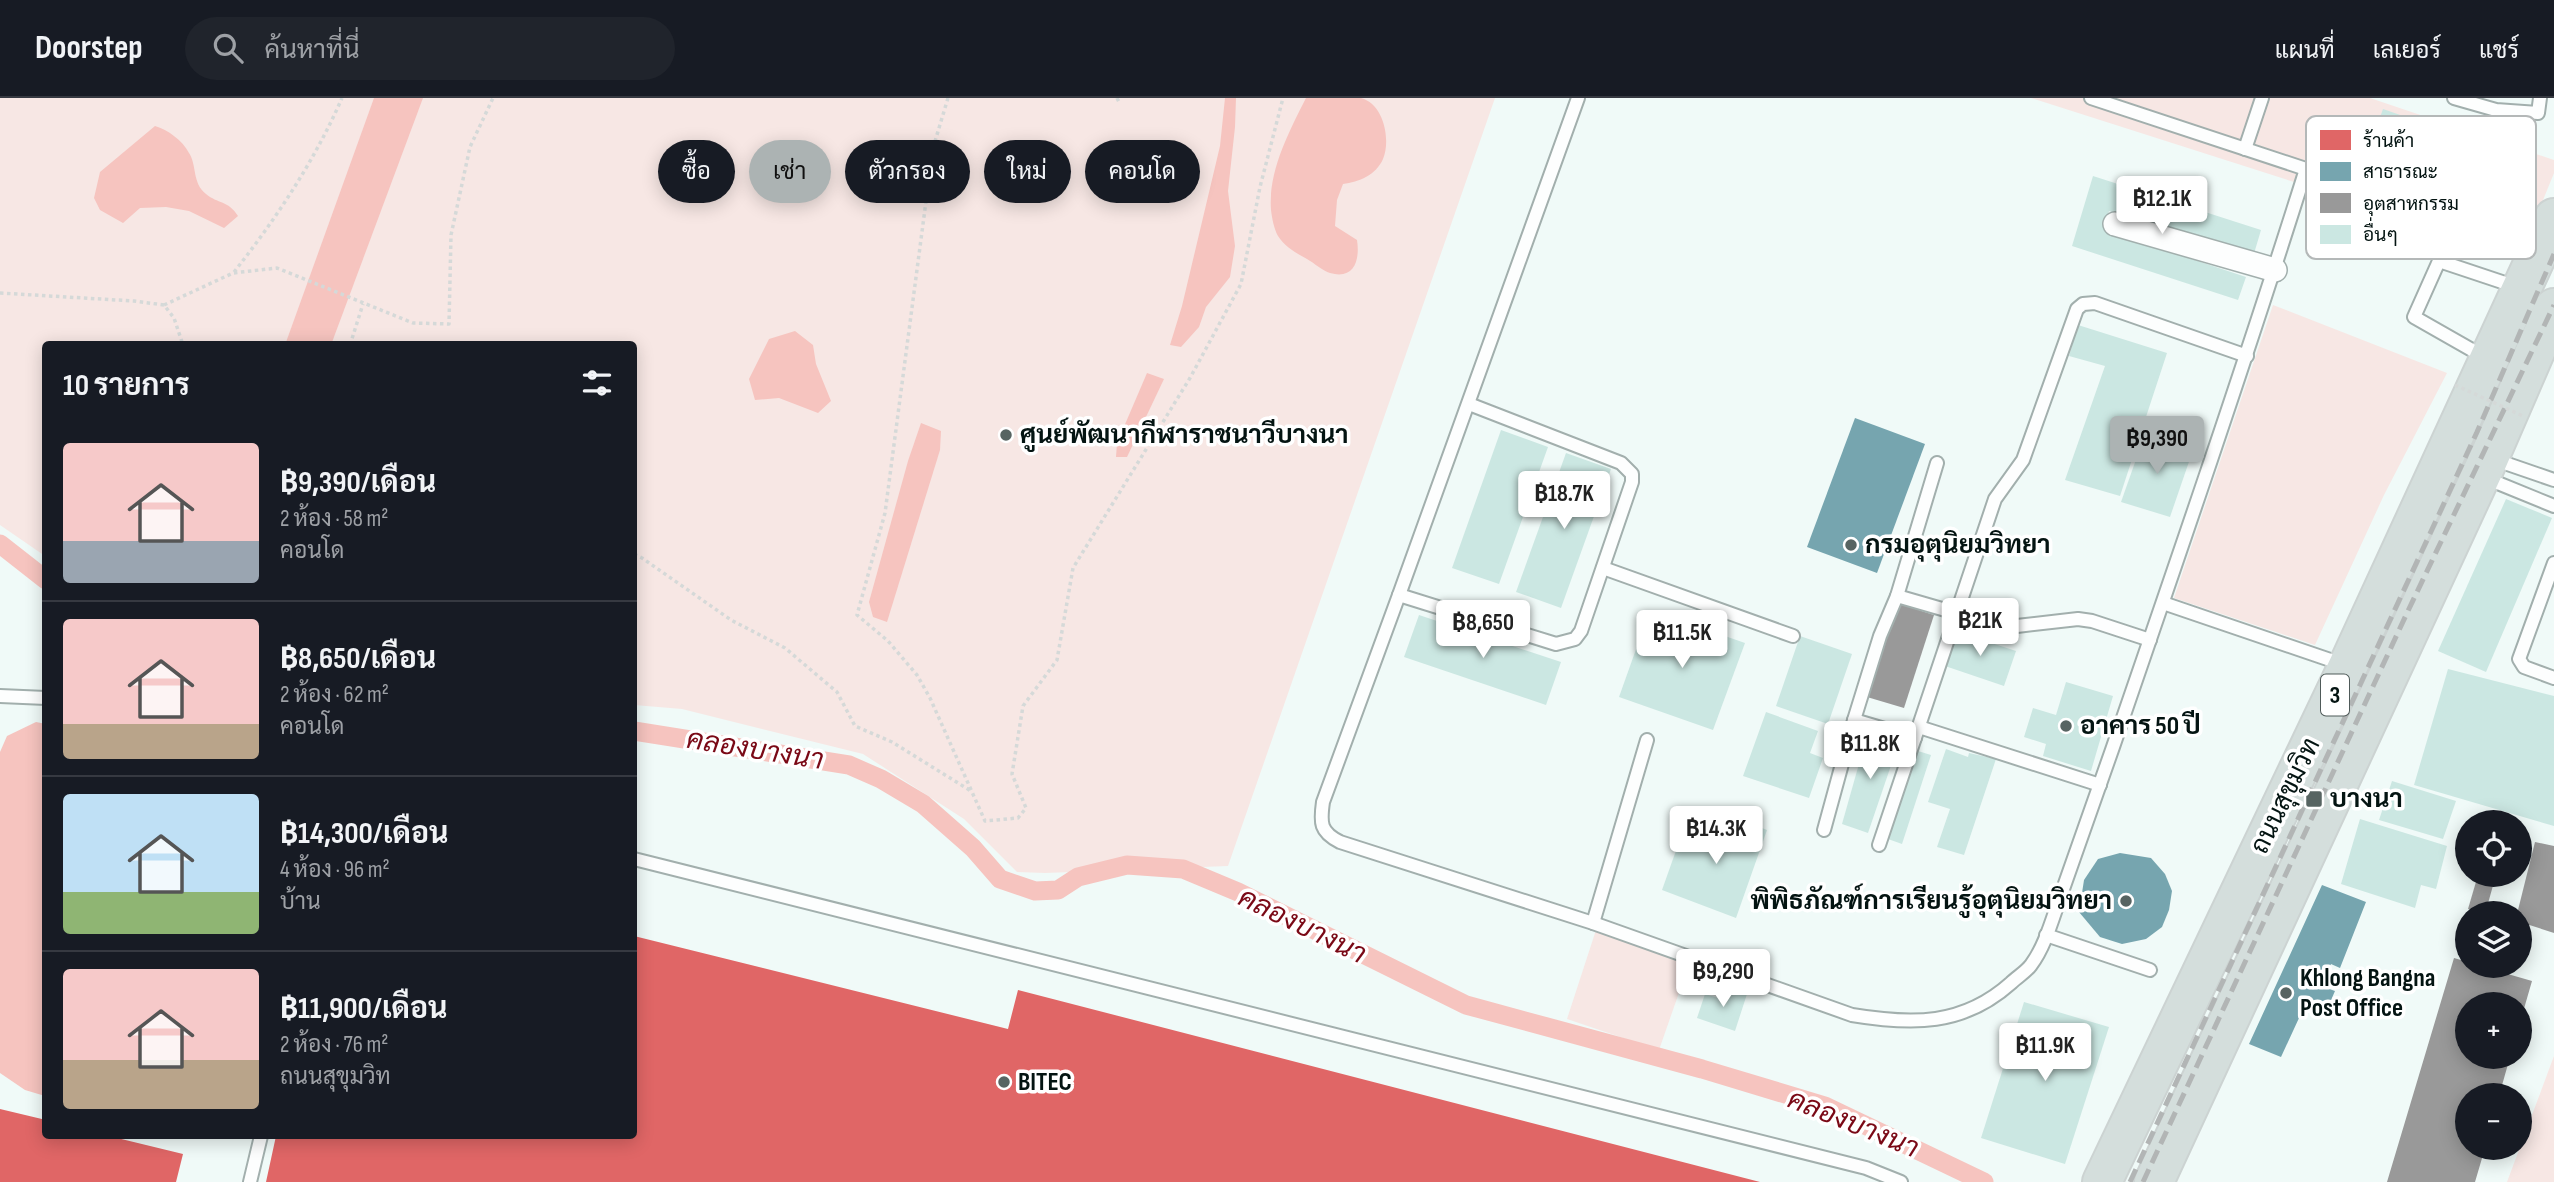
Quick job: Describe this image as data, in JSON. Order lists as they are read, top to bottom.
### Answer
{
  "streets": {
    "highway": ["3", "ถนนสุขุมวิท"]
  },
  "water": ["คลองบางนา"],
  "places": {
    "other": [
      "ศูนย์พัฒนากีฬาราชนาวีบางนา",
      "กรมอุตุนิยมวิทยา",
      "อาคาร 50 ปี",
      "พิพิธภัณฑ์การเรียนรู้อุตุนิยมวิทยา",
      "Khlong Bangna Post Office",
      "BITEC"
    ],
    "transit": ["บางนา"]
  },
  "legend": [
    "ร้านค้า",
    "สาธารณะ",
    "อุตสาหกรรม",
    "อื่นๆ"
  ],
  "page": {
    "header": "Doorstep",
    "search": "ค้นหาที่นี่",
    "nav": ["แผนที่", "เลเยอร์", "แชร์"],
    "chip": [
      "ซื้อ",
      "เช่า",
      "ตัวกรอง",
      "ใหม่",
      "คอนโด"
    ],
    "price": [
      "฿12.1K",
      "฿9,390",
      "฿18.7K",
      "฿21K",
      "฿8,650",
      "฿11.5K",
      "฿11.8K",
      "฿14.3K",
      "฿9,290",
      "฿11.9K"
    ],
    "heading": "10 รายการ",
    "list": [
      {
        "name": "฿9,390/เดือน",
        "note": "2 ห้อง · 58 m² · คอนโด"
      },
      {
        "name": "฿8,650/เดือน",
        "note": "2 ห้อง · 62 m² · คอนโด"
      },
      {
        "name": "฿14,300/เดือน",
        "note": "4 ห้อง · 96 m² · บ้าน"
      },
      {
        "name": "฿11,900/เดือน",
        "note": "2 ห้อง · 76 m² · ถนนสุขุมวิท"
      }
    ],
    "map_buttons": ["+", "−"]
  }
}
